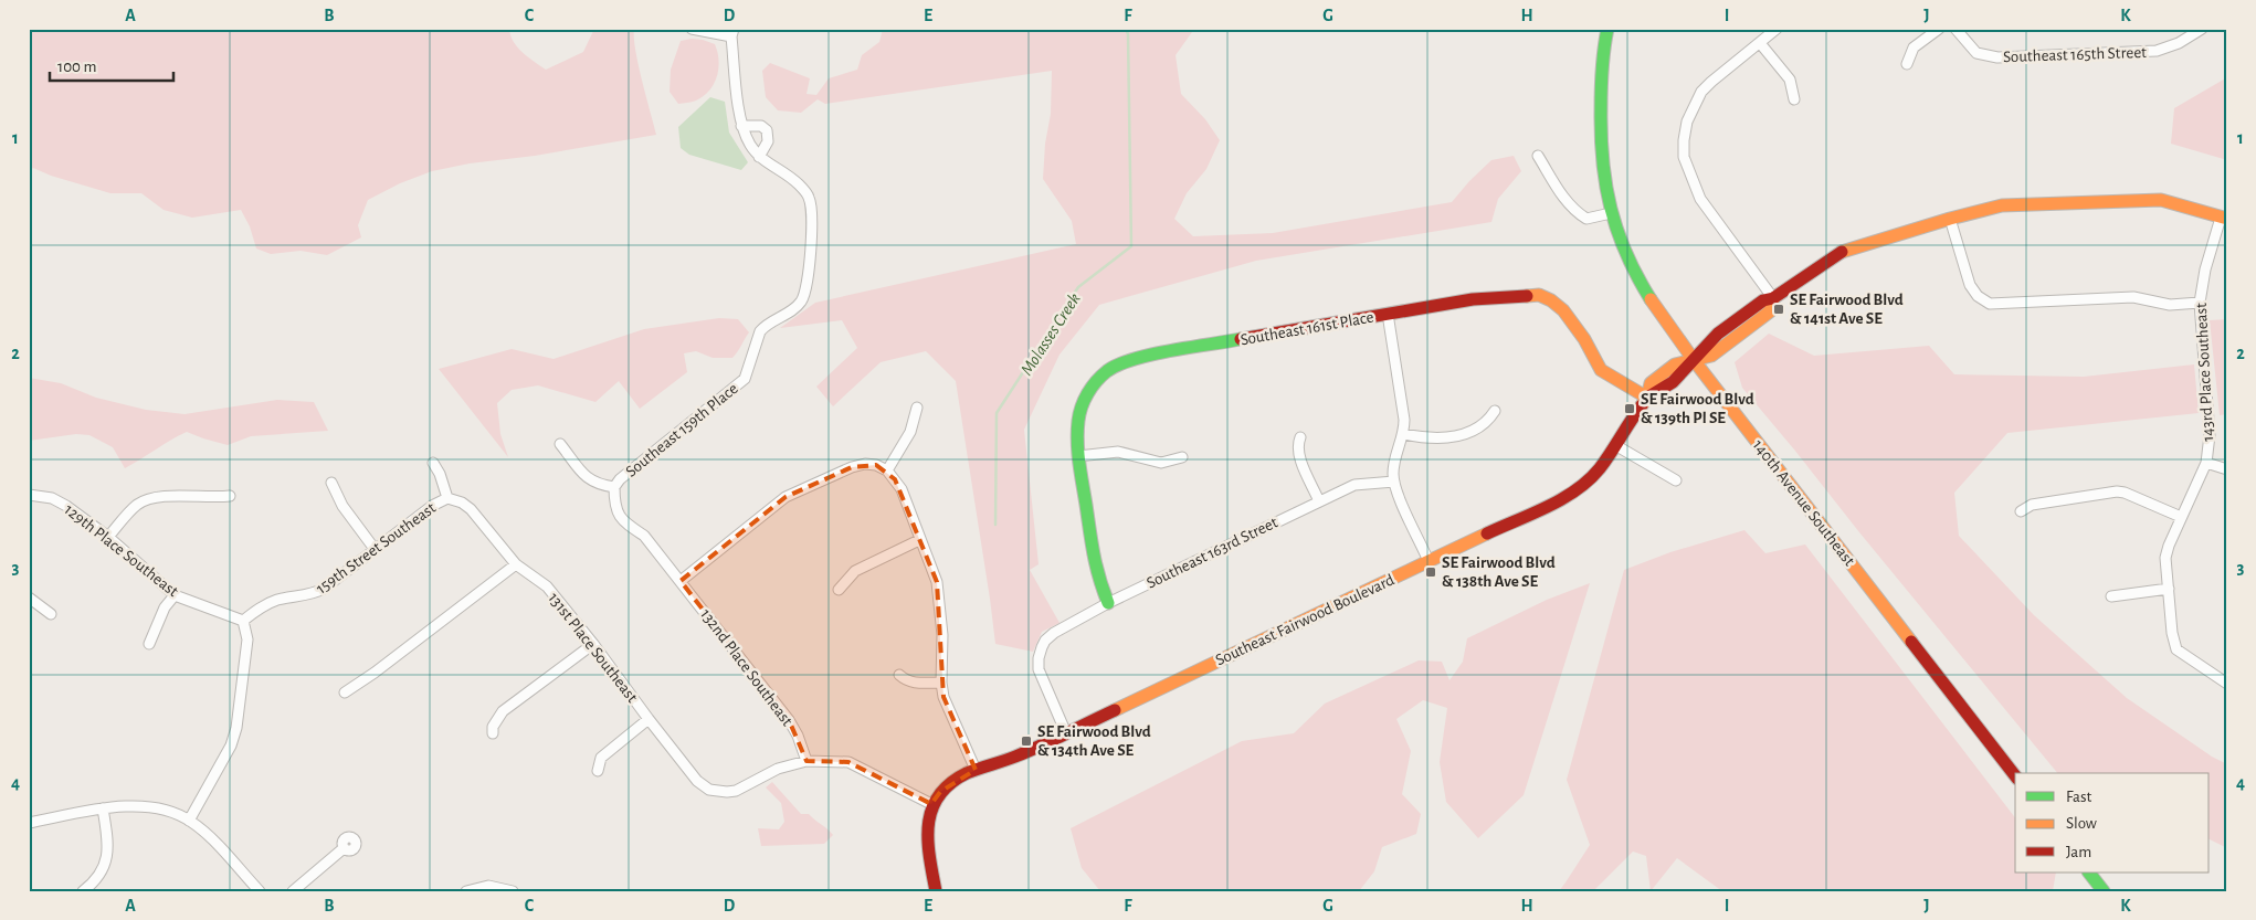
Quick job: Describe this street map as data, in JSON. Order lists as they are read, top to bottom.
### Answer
{
  "streets": {
    "street": [
      "Southeast 165th Street",
      "Southeast 161st Place",
      "143rd Place Southeast",
      "Southeast 159th Place",
      "140th Avenue Southeast",
      "159th Street Southeast",
      "129th Place Southeast",
      "Southeast 163rd Street",
      "Southeast Fairwood Boulevard",
      "131st Place Southeast",
      "132nd Place Southeast"
    ]
  },
  "crossings": [
    ["Southeast 161st Place", "Southeast Fairwood Boulevard"],
    ["143rd Place Southeast", "Southeast Fairwood Boulevard"],
    ["Southeast 159th Place", "132nd Place Southeast"],
    ["140th Avenue Southeast", "Southeast Fairwood Boulevard"],
    ["159th Street Southeast", "129th Place Southeast"],
    ["159th Street Southeast", "131st Place Southeast"],
    ["Southeast 163rd Street", "Southeast Fairwood Boulevard"],
    ["131st Place Southeast", "132nd Place Southeast"]
  ],
  "water": ["Molasses Creek"],
  "places": {
    "transit": [
      "SE Fairwood Blvd & 141st Ave SE",
      "SE Fairwood Blvd & 139th Pl SE",
      "SE Fairwood Blvd & 138th Ave SE",
      "SE Fairwood Blvd & 134th Ave SE"
    ]
  },
  "legend": ["Fast", "Slow", "Jam"],
  "scale_bar": "100 m",
  "grid": {
    "columns": [
      "A",
      "B",
      "C",
      "D",
      "E",
      "F",
      "G",
      "H",
      "I",
      "J",
      "K"
    ],
    "rows": [
      "1",
      "2",
      "3",
      "4"
    ]
  }
}
